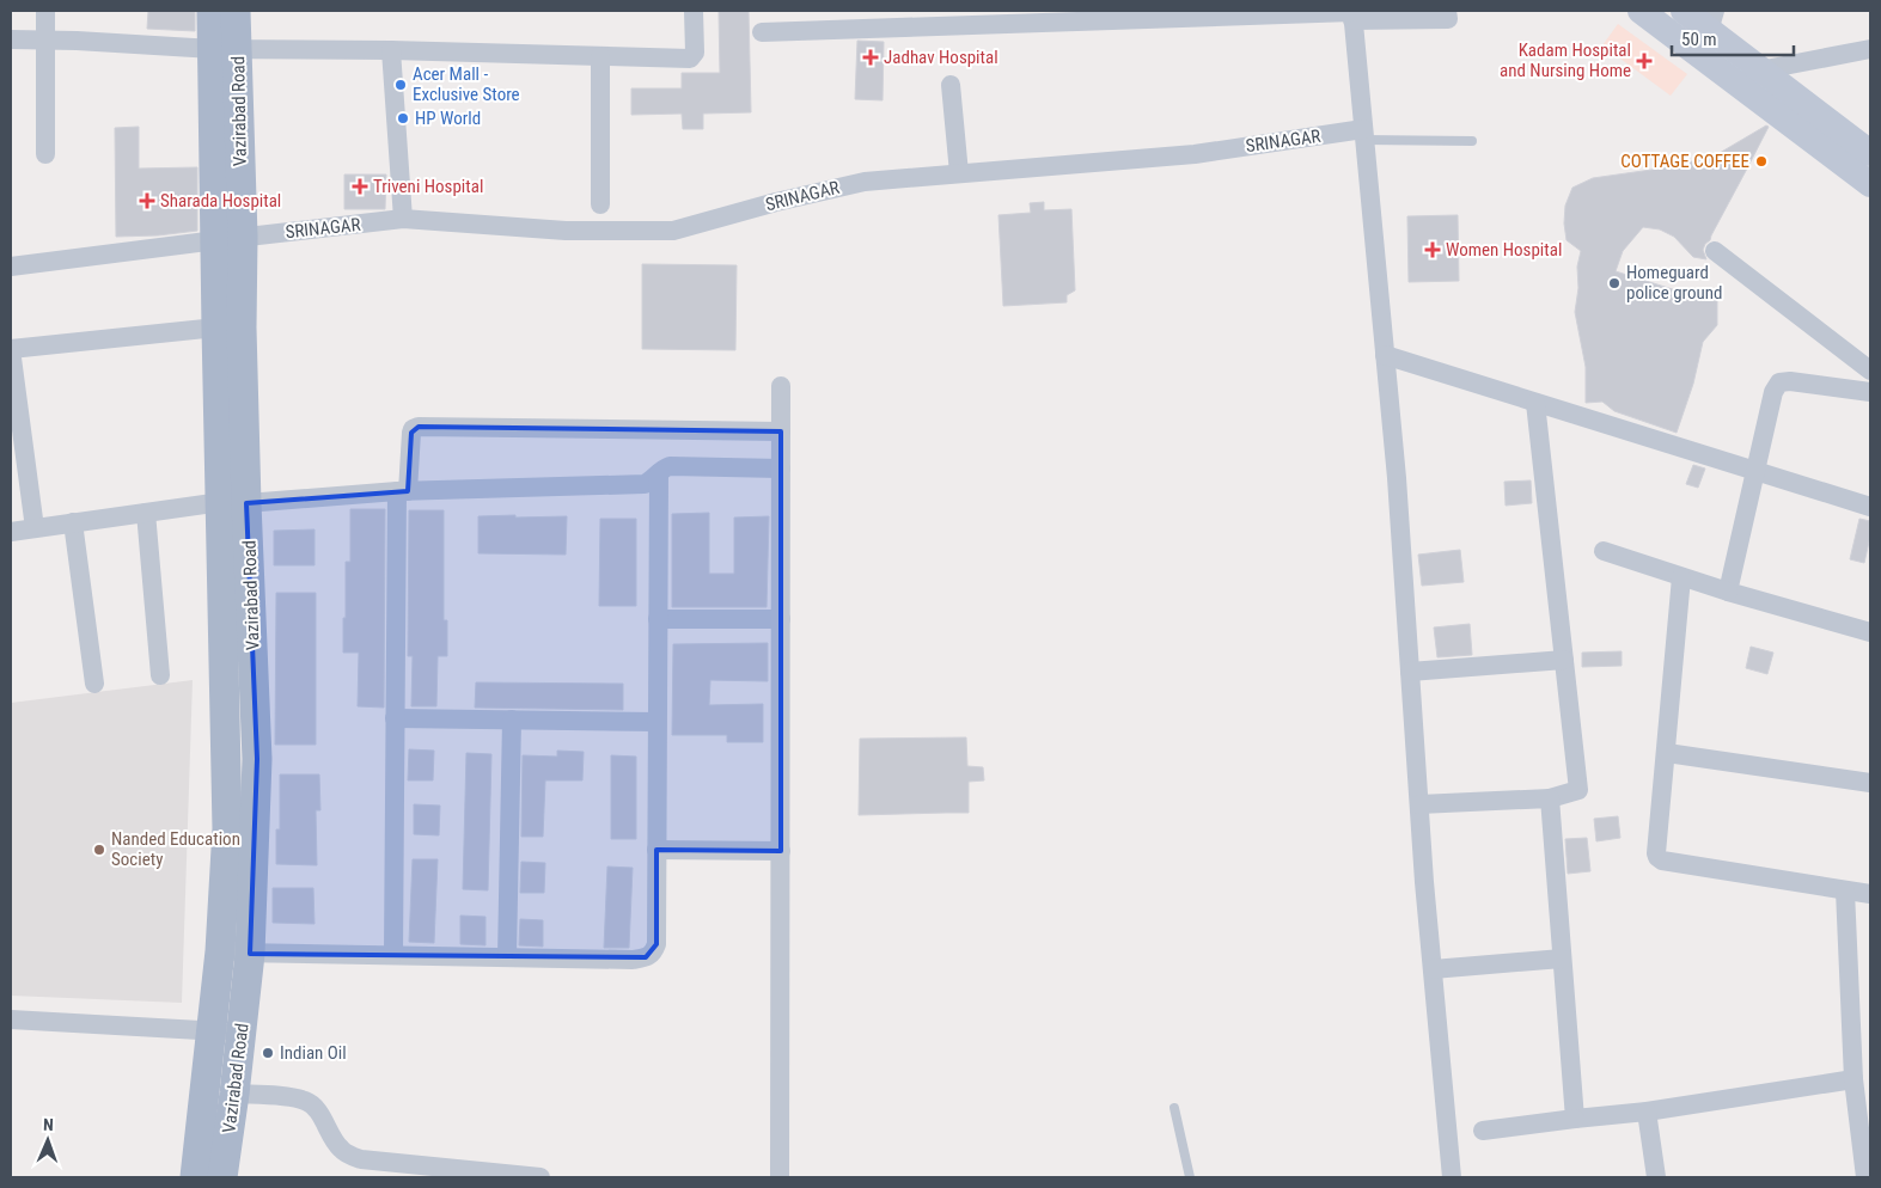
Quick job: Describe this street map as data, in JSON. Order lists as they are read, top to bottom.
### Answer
{
  "streets": {
    "main road": ["Vazirabad Road"],
    "street": ["SRINAGAR"]
  },
  "crossings": [
    ["Vazirabad Road", "SRINAGAR"]
  ],
  "places": {
    "health": [
      "Jadhav Hospital",
      "Kadam Hospital and Nursing Home",
      "Triveni Hospital",
      "Sharada Hospital",
      "Women Hospital"
    ],
    "other": [
      "Acer Mall - Exclusive Store",
      "HP World",
      "COTTAGE COFFEE",
      "Homeguard police ground",
      "Nanded Education Society",
      "Indian Oil"
    ]
  },
  "scale_bar": "50 m",
  "north": "top"
}
